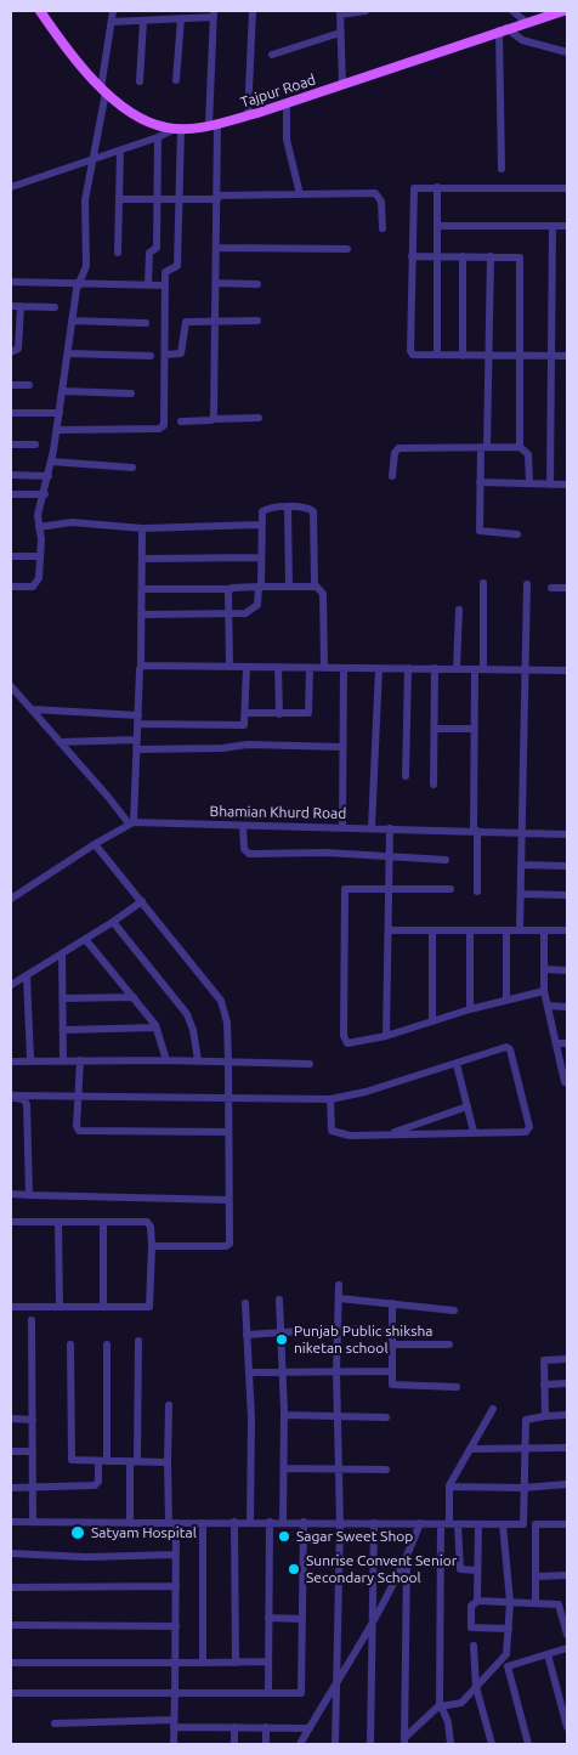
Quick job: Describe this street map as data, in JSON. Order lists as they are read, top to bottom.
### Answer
{
  "streets": {
    "main road": ["Tajpur Road"],
    "street": ["Bhamian Khurd Road"]
  },
  "places": [
    "Punjab Public shiksha niketan school",
    "Satyam Hospital",
    "Sagar Sweet Shop",
    "Sunrise Convent Senior Secondary School"
  ]
}
